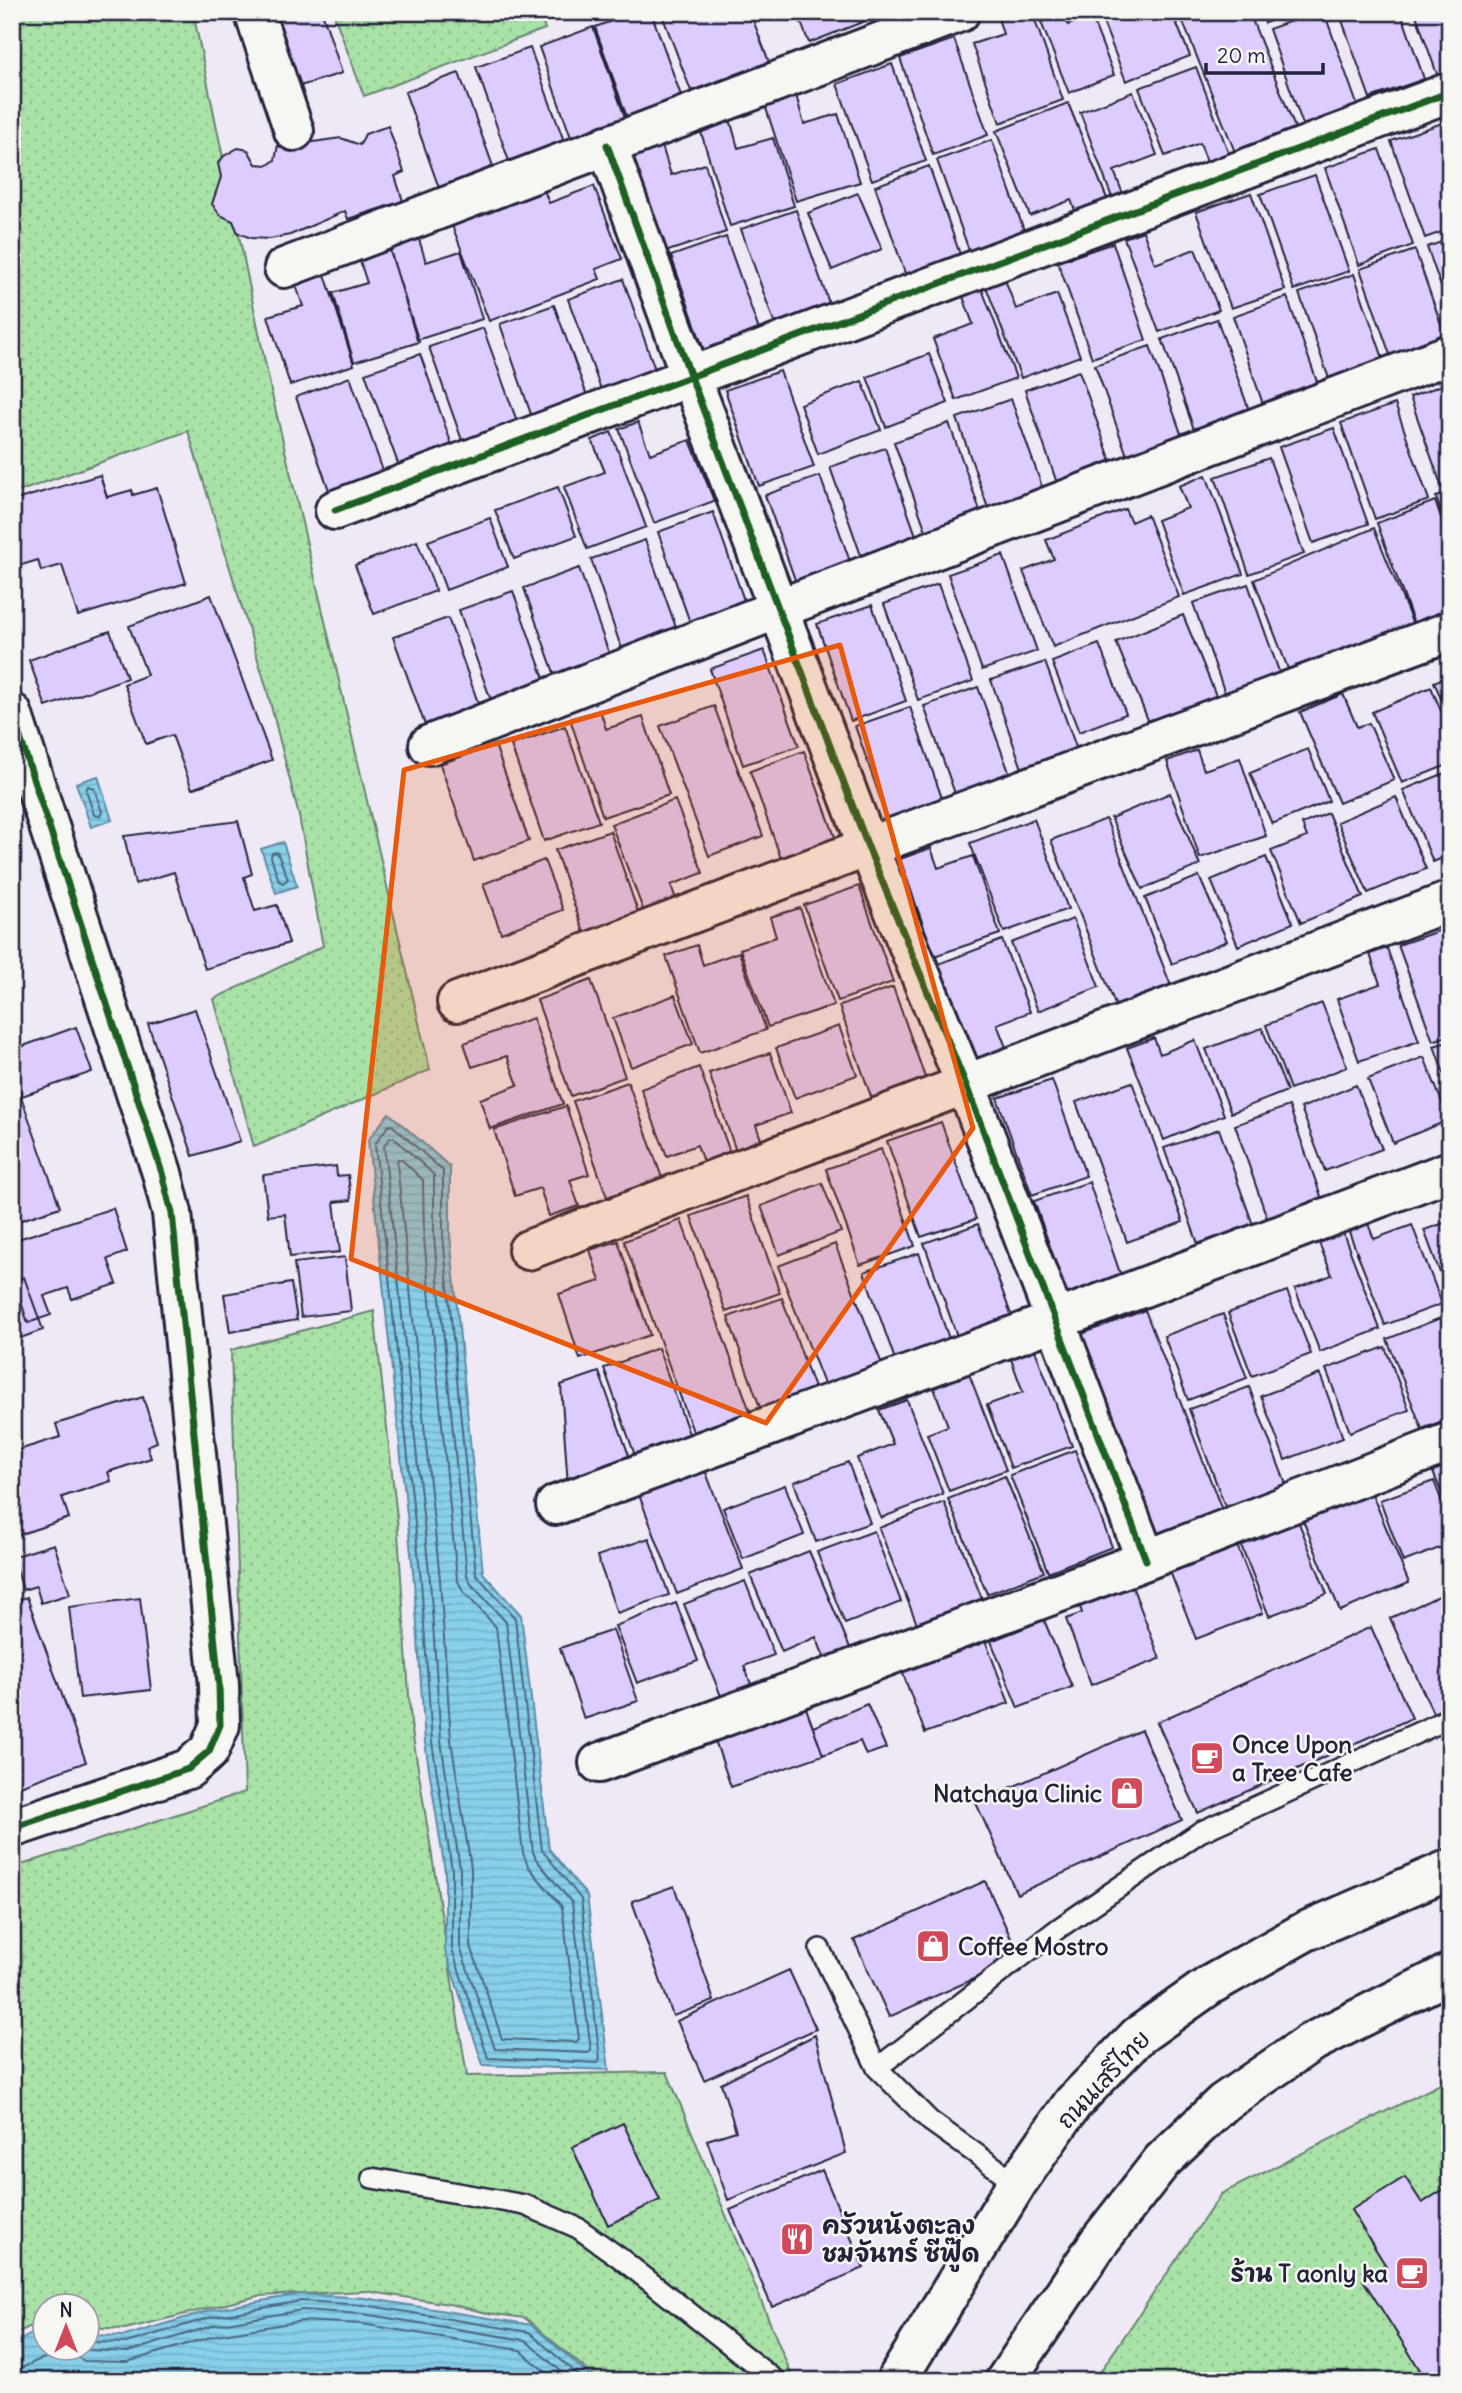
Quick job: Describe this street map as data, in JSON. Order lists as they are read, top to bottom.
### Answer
{
  "streets": {
    "street": ["ถนนเสรีไทย"]
  },
  "places": {
    "cafe": ["Once Upon a Tree Cafe", "ร้าน T aonly ka"],
    "shop": ["Natchaya Clinic", "Coffee Mostro"],
    "restaurant": ["ครัวหนังตะลุง ชมจันทร์ ซีฟู๊ด"]
  },
  "scale_bar": "20 m",
  "north": "top"
}
